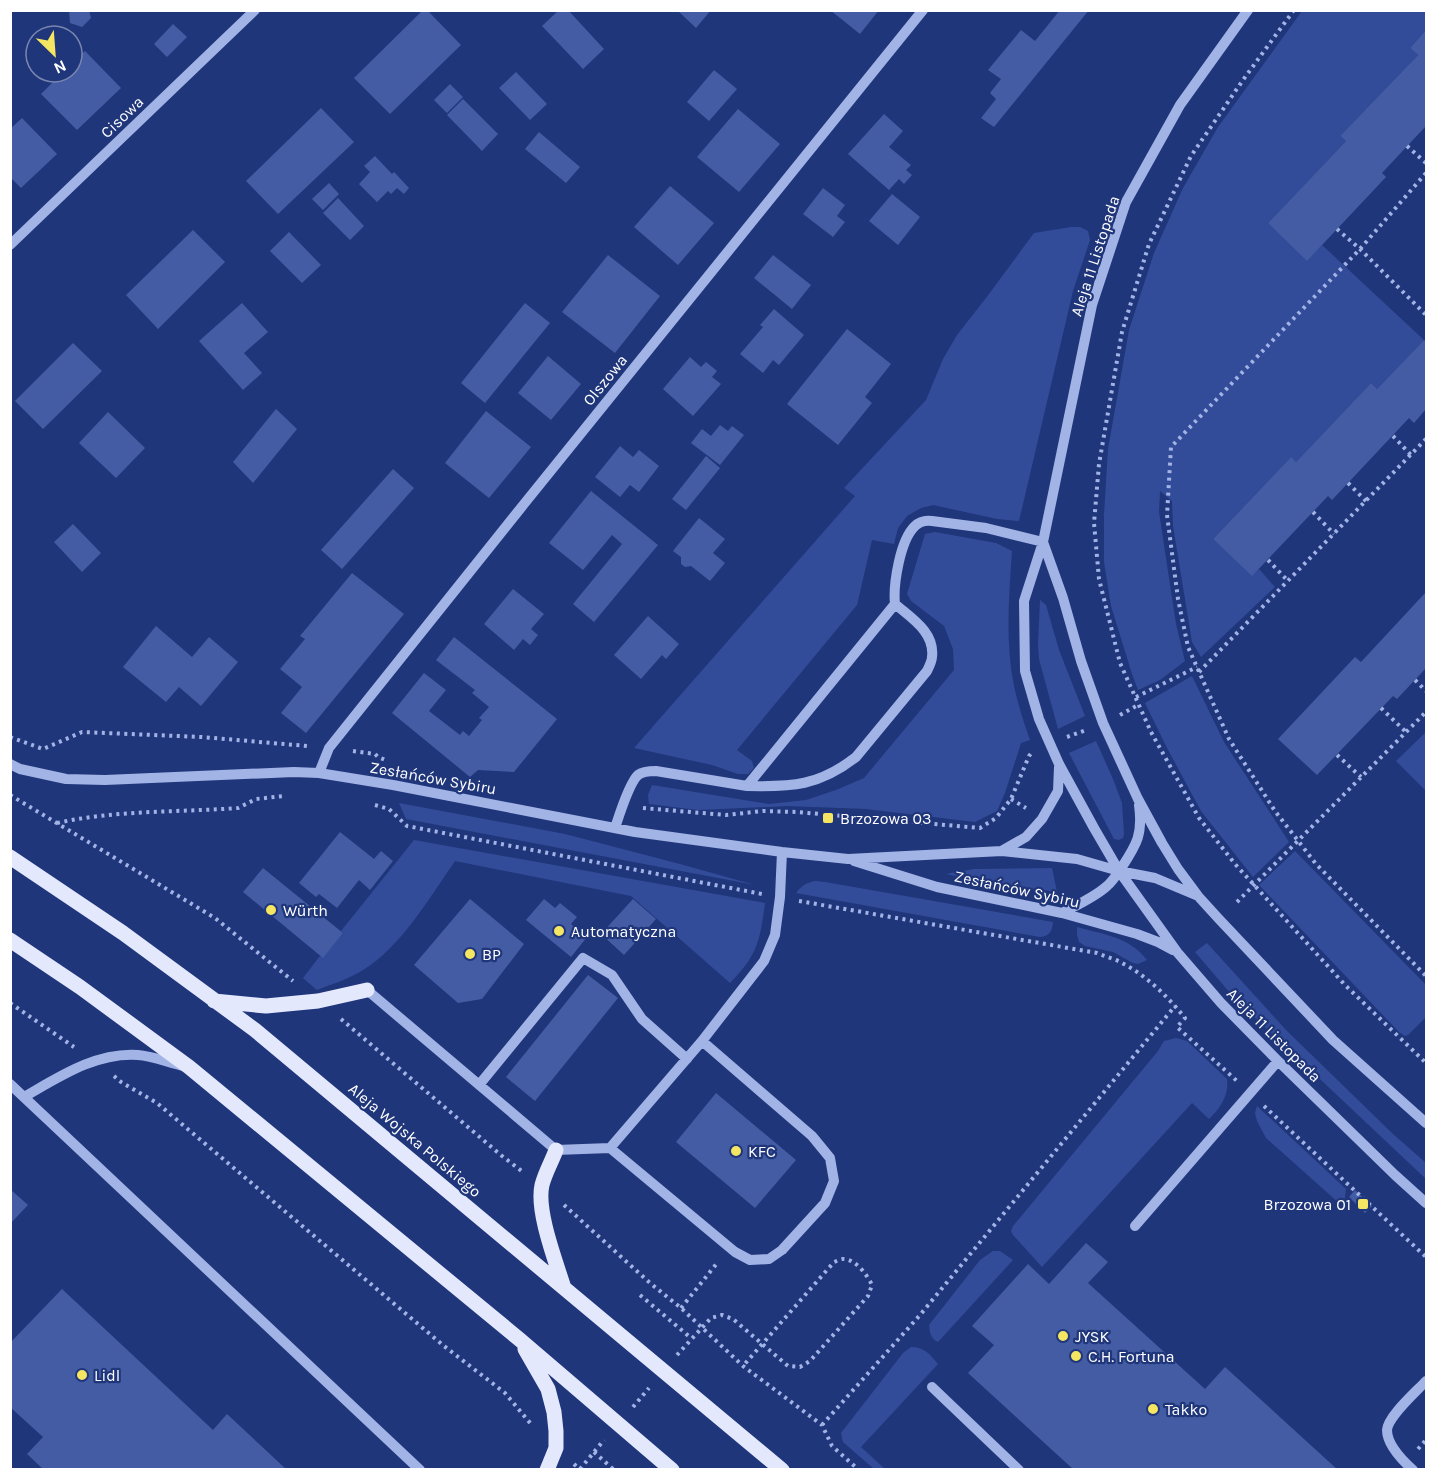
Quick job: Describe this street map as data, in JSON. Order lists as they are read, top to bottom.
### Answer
{
  "streets": {
    "main road": ["Aleja Wojska Polskiego"],
    "street": [
      "Cisowa",
      "Aleja 11 Listopada",
      "Olszowa",
      "Zesłańców Sybiru"
    ]
  },
  "crossings": [
    ["Aleja 11 Listopada", "Zesłańców Sybiru"],
    ["Olszowa", "Zesłańców Sybiru"]
  ],
  "places": {
    "transit": ["Brzozowa 03", "Brzozowa 01"],
    "other": [
      "Würth",
      "Automatyczna",
      "BP",
      "KFC",
      "JYSK",
      "C.H. Fortuna",
      "Lidl",
      "Takko"
    ]
  },
  "north": "bottom right"
}
